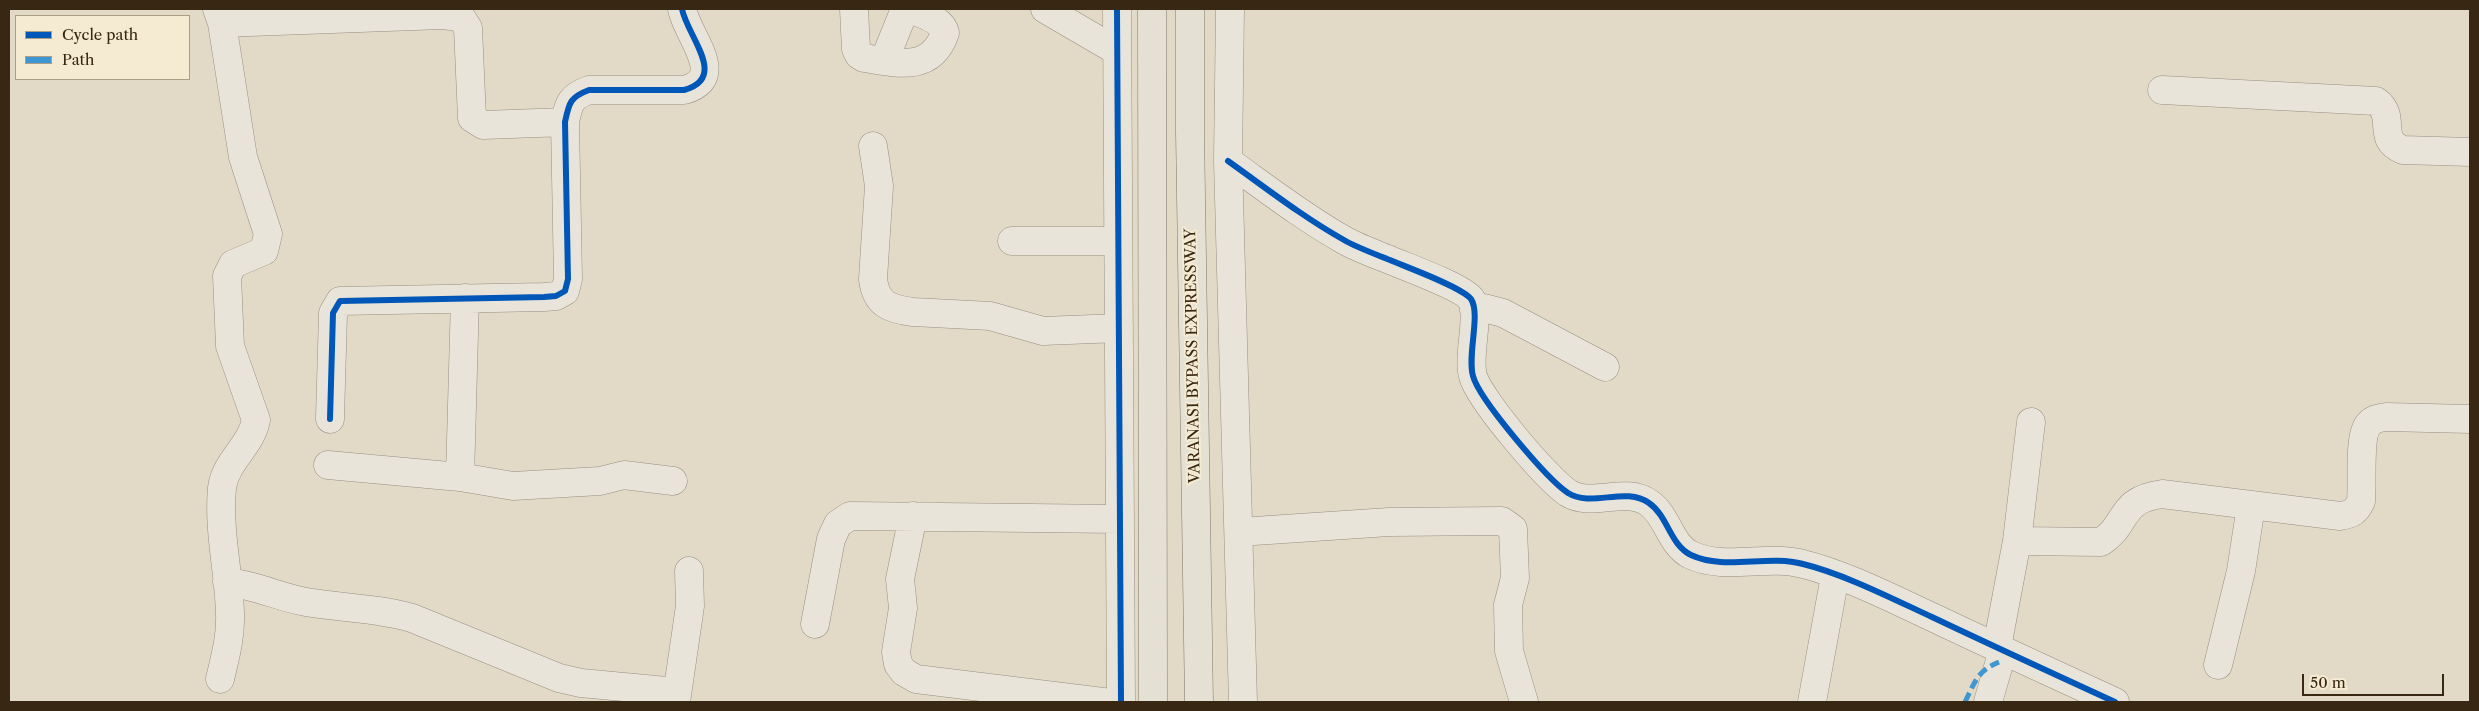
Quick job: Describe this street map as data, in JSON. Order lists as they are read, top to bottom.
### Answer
{
  "streets": {
    "highway": ["VARANASI BYPASS EXPRESSWAY"]
  },
  "legend": ["Cycle path", "Path"],
  "scale_bar": "50 m"
}
